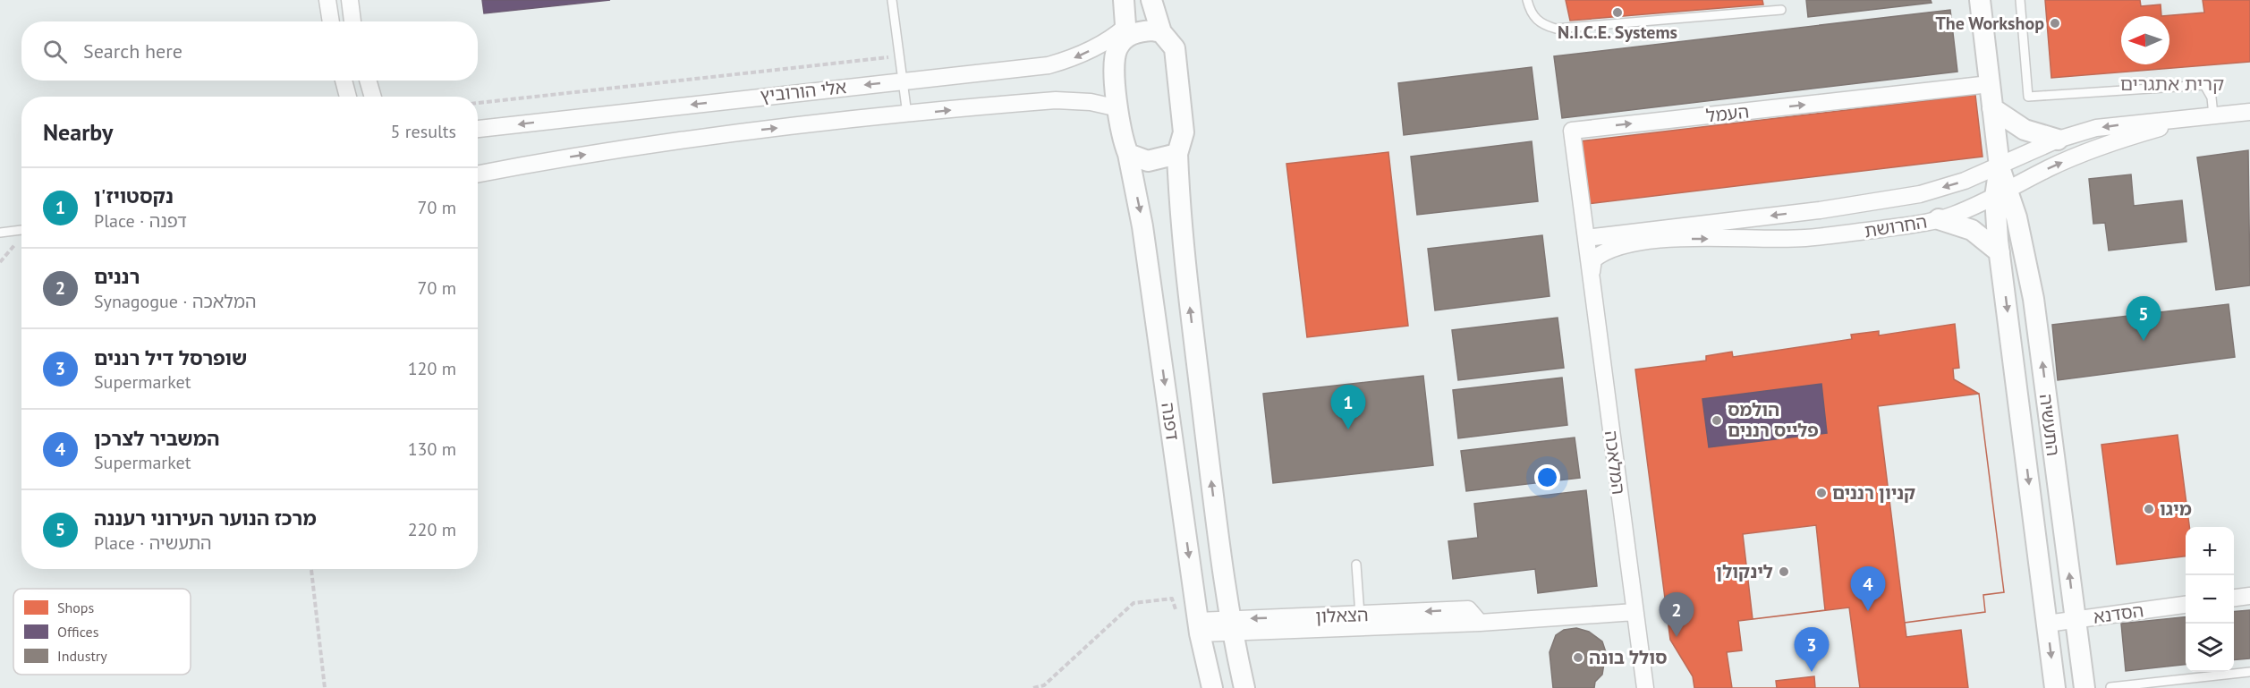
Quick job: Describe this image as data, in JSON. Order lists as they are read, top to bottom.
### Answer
{
  "streets": {
    "street": [
      "אלי הורוביץ",
      "העמל",
      "החרושת",
      "דפנה",
      "התעשיה",
      "המלאכה",
      "הסדנא",
      "הצאלון"
    ]
  },
  "crossings": [
    ["אלי הורוביץ", "דפנה"],
    ["העמל", "החרושת"],
    ["העמל", "התעשיה"],
    ["העמל", "המלאכה"],
    ["החרושת", "התעשיה"],
    ["החרושת", "המלאכה"],
    ["דפנה", "הצאלון"],
    ["התעשיה", "הסדנא"],
    ["המלאכה", "הצאלון"]
  ],
  "one_way": ["העמל"],
  "districts": ["קרית אתגרים"],
  "places": [
    "N.I.C.E. Systems",
    "The Workshop",
    "הולמס פלייס רננים",
    "קניון רננים",
    "מיגו",
    "לינקולן",
    "סולל בונה"
  ],
  "legend": ["Shops", "Offices", "Industry"],
  "north": "left",
  "page": {
    "search": "Search here",
    "heading": ["Nearby", "5 results"],
    "list": [
      {
        "mark": "1",
        "name": "נקסטויז'ן",
        "note": "Place · דפנה",
        "value": "70 m"
      },
      {
        "mark": "2",
        "name": "רננים",
        "note": "Synagogue · המלאכה",
        "value": "70 m"
      },
      {
        "mark": "3",
        "name": "שופרסל דיל רננים",
        "note": "Supermarket",
        "value": "120 m"
      },
      {
        "mark": "4",
        "name": "המשביר לצרכן",
        "note": "Supermarket",
        "value": "130 m"
      },
      {
        "mark": "5",
        "name": "מרכז הנוער העירוני רעננה",
        "note": "Place · התעשיה",
        "value": "220 m"
      }
    ],
    "pins": [
      "5",
      "1",
      "4",
      "2",
      "3"
    ],
    "map_buttons": ["+", "−"]
  }
}
